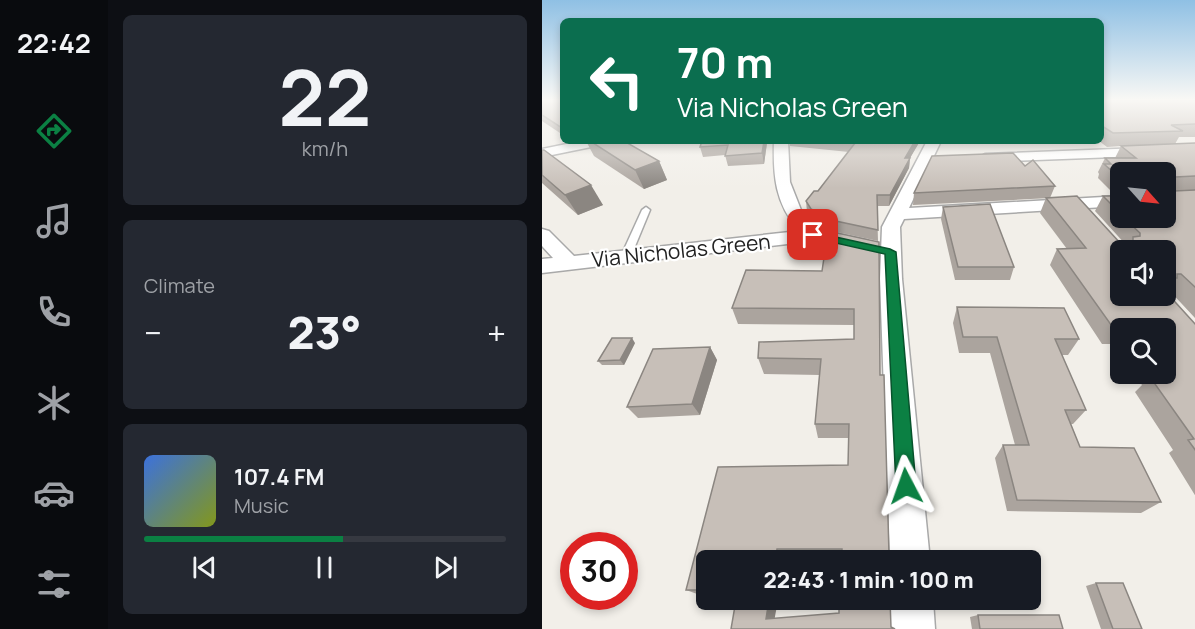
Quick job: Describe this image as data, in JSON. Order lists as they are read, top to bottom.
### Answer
{
  "streets": {
    "street": ["Via Nicholas Green"]
  },
  "north": "bottom right",
  "page": {
    "tabs": "22:42",
    "tile": [
      ["22", "km/h"],
      "Climate"
    ],
    "turn": ["70 m", "Via Nicholas Green"],
    "heat": ["−", "23°", "+"],
    "song": ["107.4 FM", "Music"],
    "limit": "30",
    "trip": "22:43 · 1 min · 100 m"
  }
}
